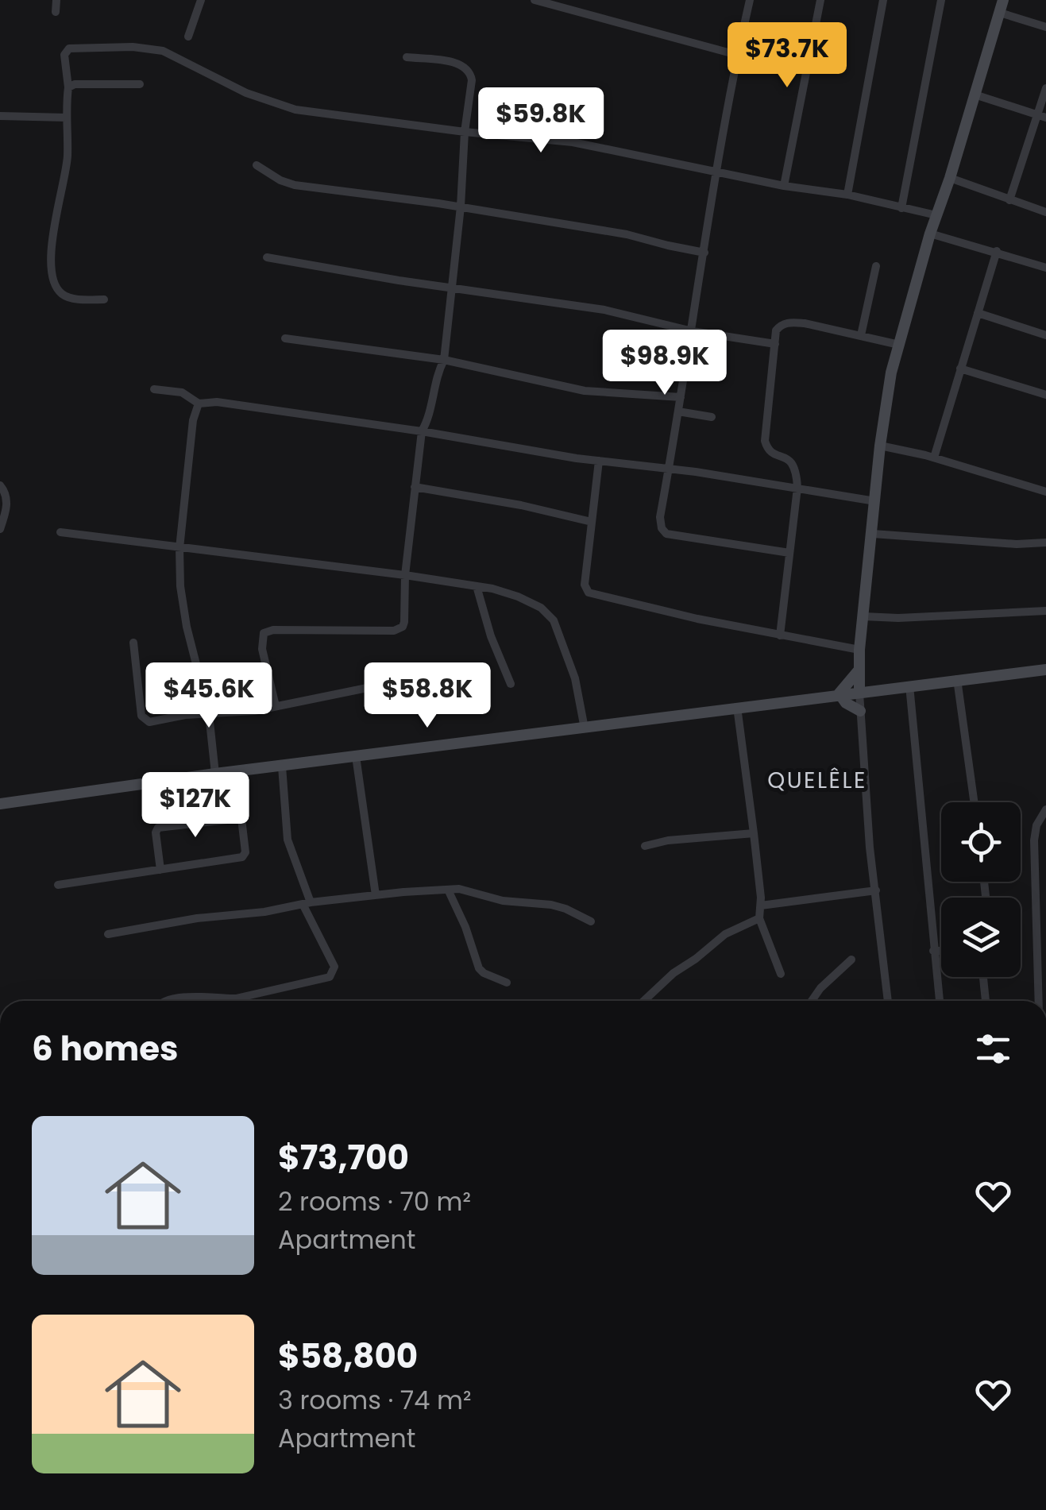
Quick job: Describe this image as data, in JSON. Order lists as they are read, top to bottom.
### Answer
{
  "districts": ["QUELÊLE"],
  "page": {
    "price": [
      "$73.7K",
      "$59.8K",
      "$98.9K",
      "$45.6K",
      "$58.8K",
      "$127K"
    ],
    "heading": "6 homes",
    "list": [
      {
        "name": "$73,700",
        "note": "2 rooms · 70 m² · Apartment"
      },
      {
        "name": "$58,800",
        "note": "3 rooms · 74 m² · Apartment"
      }
    ]
  }
}
